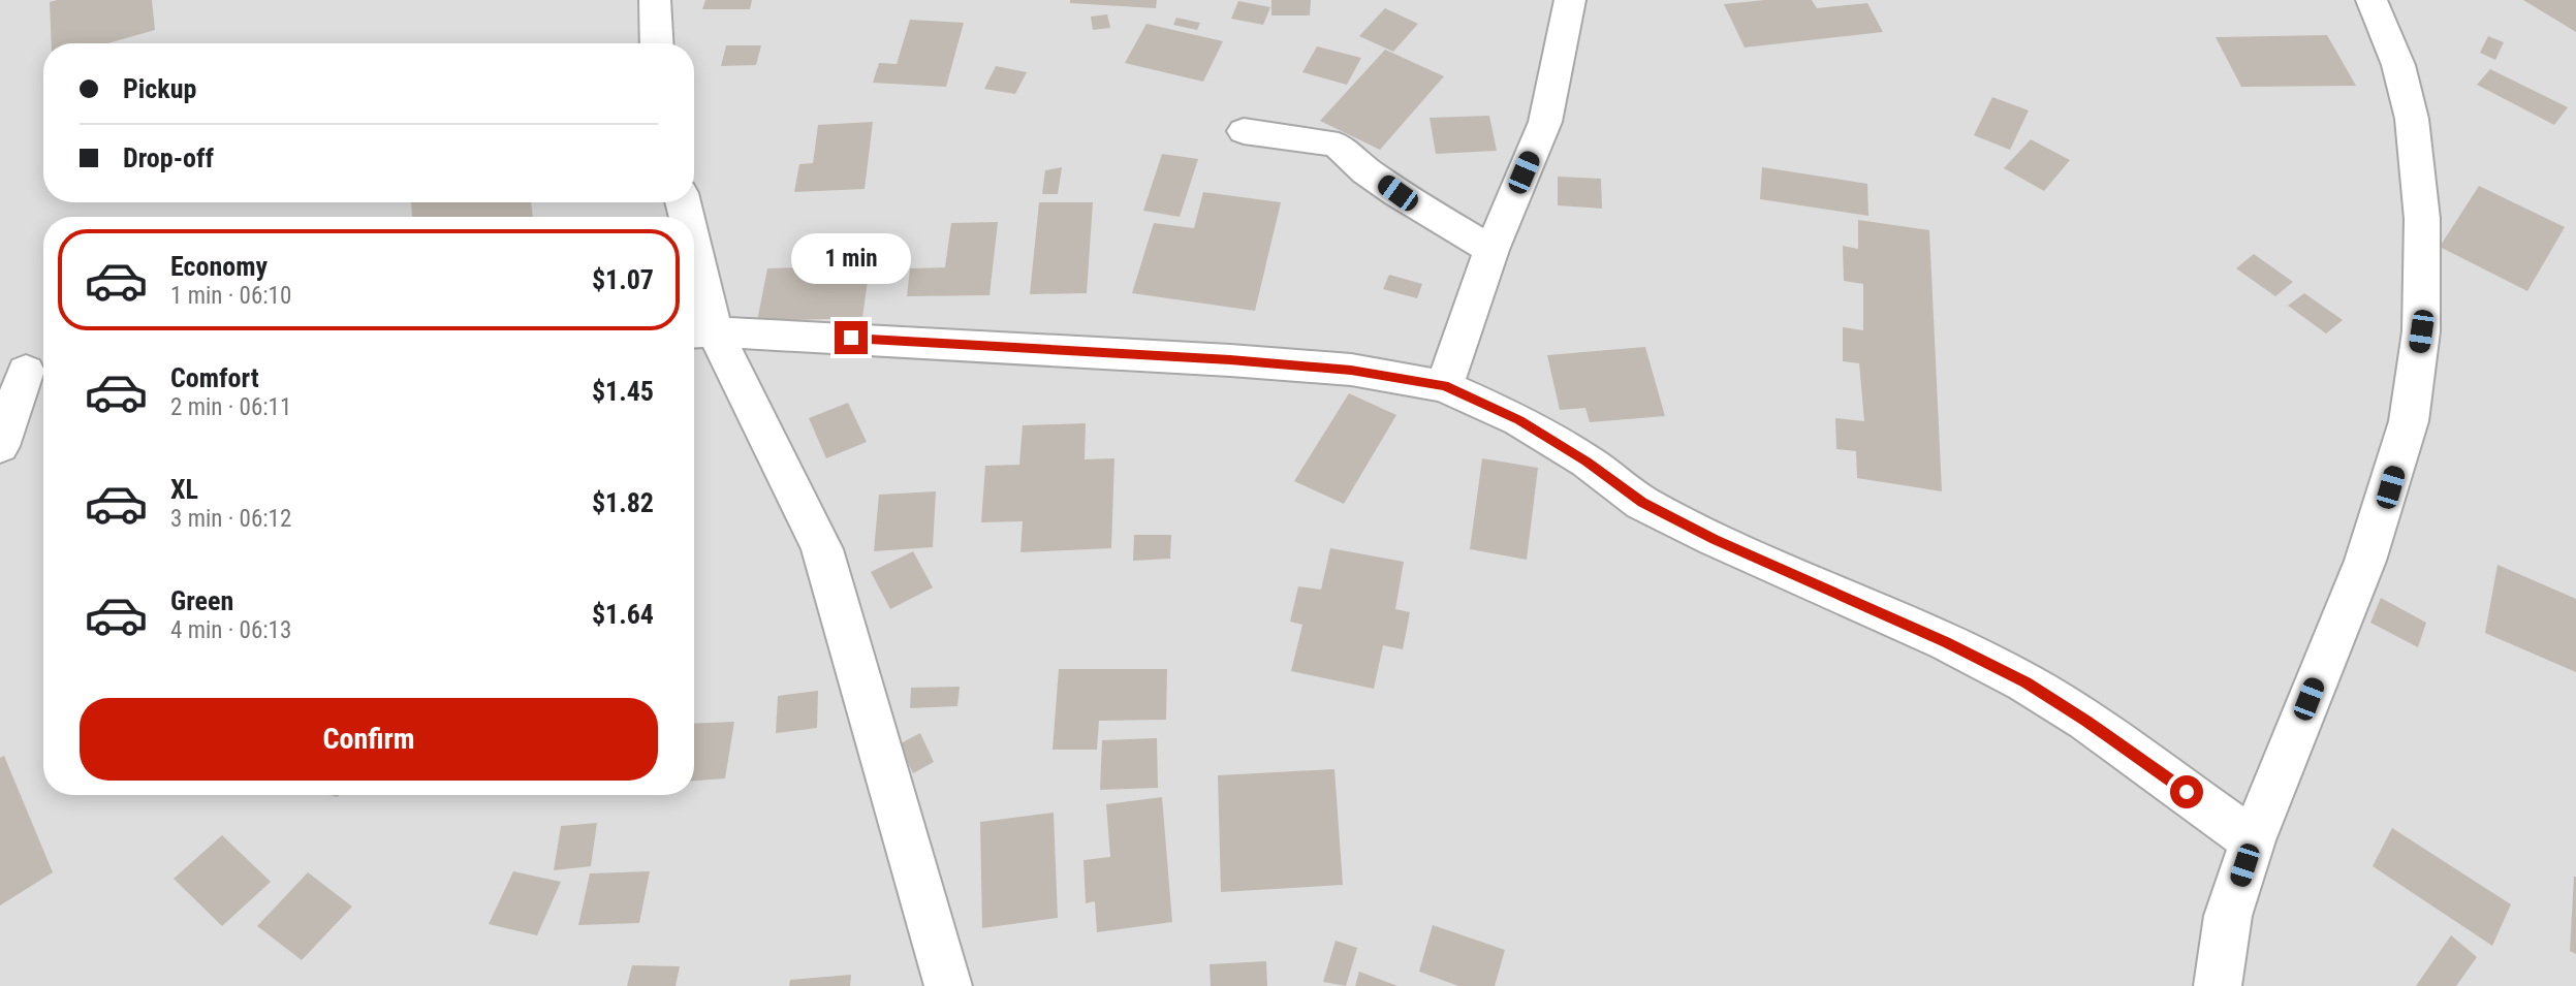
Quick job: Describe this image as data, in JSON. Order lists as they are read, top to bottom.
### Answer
{
  "page": {
    "banner": ["Pickup", "Drop-off"],
    "list": [
      {
        "name": "Economy",
        "note": "1 min · 06:10",
        "value": "$1.07"
      },
      {
        "name": "Comfort",
        "note": "2 min · 06:11",
        "value": "$1.45"
      },
      {
        "name": "XL",
        "note": "3 min · 06:12",
        "value": "$1.82"
      },
      {
        "name": "Green",
        "note": "4 min · 06:13",
        "value": "$1.64"
      }
    ],
    "bubble": "1 min",
    "buttons": "Confirm"
  }
}
